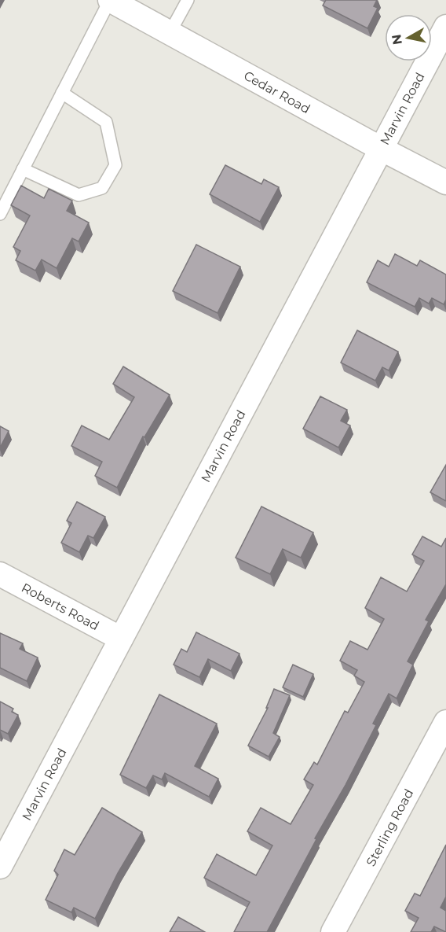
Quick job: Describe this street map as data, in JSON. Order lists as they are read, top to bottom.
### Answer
{
  "streets": {
    "street": [
      "Cedar Road",
      "Marvin Road",
      "Roberts Road",
      "Sterling Road"
    ]
  },
  "crossings": [
    ["Cedar Road", "Marvin Road"],
    ["Marvin Road", "Roberts Road"]
  ],
  "north": "left"
}
